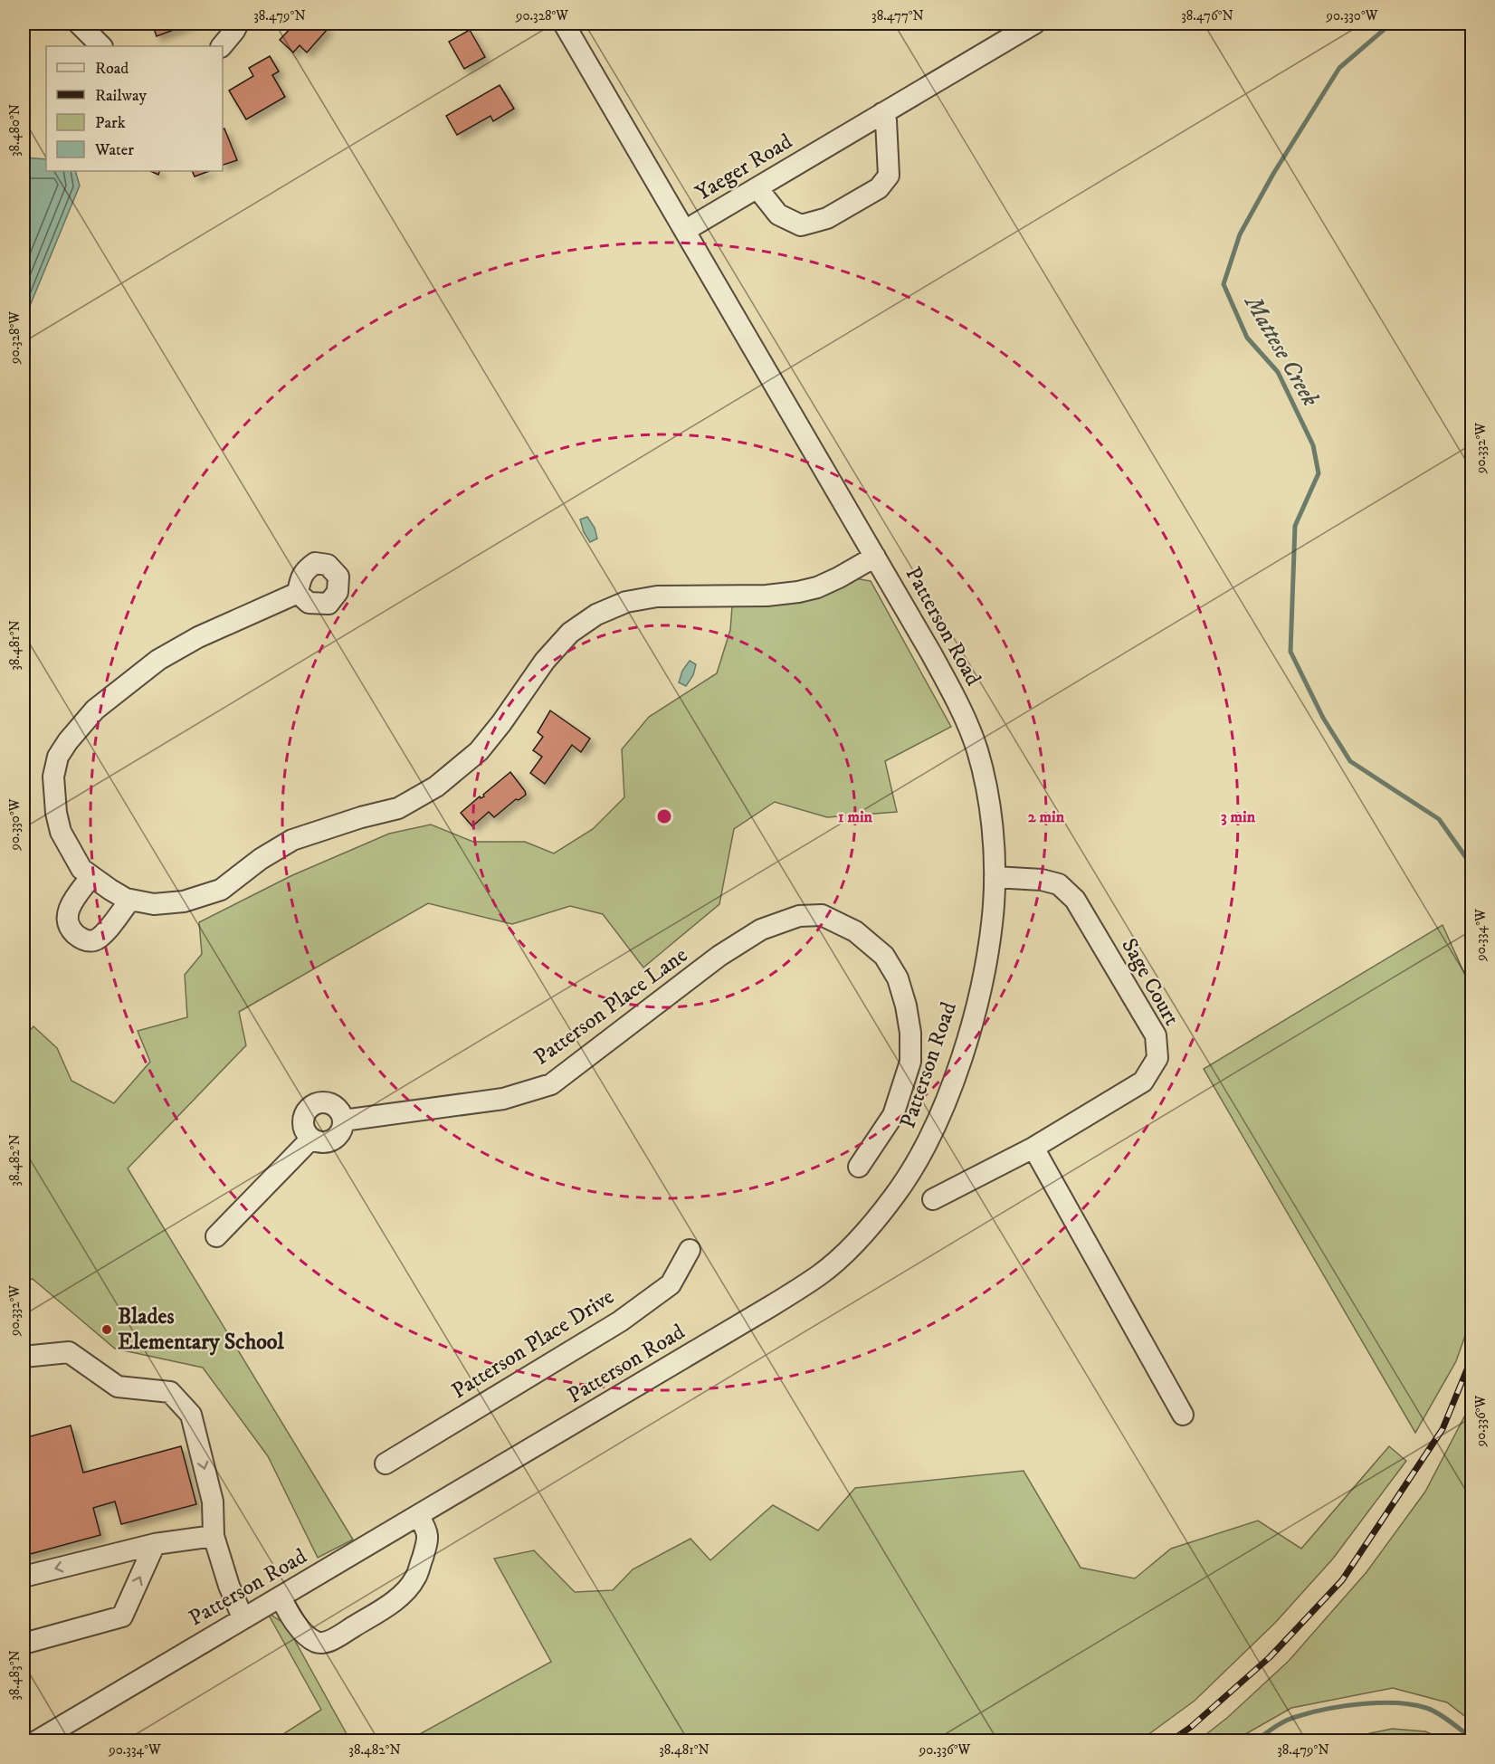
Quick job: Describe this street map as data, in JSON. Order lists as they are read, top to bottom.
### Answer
{
  "streets": {
    "street": [
      "Yaeger Road",
      "Patterson Road",
      "Sage Court",
      "Patterson Place Lane",
      "Patterson Place Drive"
    ]
  },
  "crossings": [
    ["Yaeger Road", "Patterson Road"],
    ["Patterson Road", "Sage Court"]
  ],
  "water": ["Mattese Creek"],
  "places": ["Blades Elementary School"],
  "legend": [
    "Road",
    "Railway",
    "Park",
    "Water"
  ],
  "coordinates": [
    "38.479°N",
    "90.328°W",
    "38.477°N",
    "38.476°N",
    "90.330°W",
    "38.480°N",
    "90.332°W",
    "38.481°N",
    "90.334°W",
    "38.482°N",
    "90.336°W",
    "38.483°N"
  ],
  "rings": ["1 min", "2 min", "3 min"]
}
